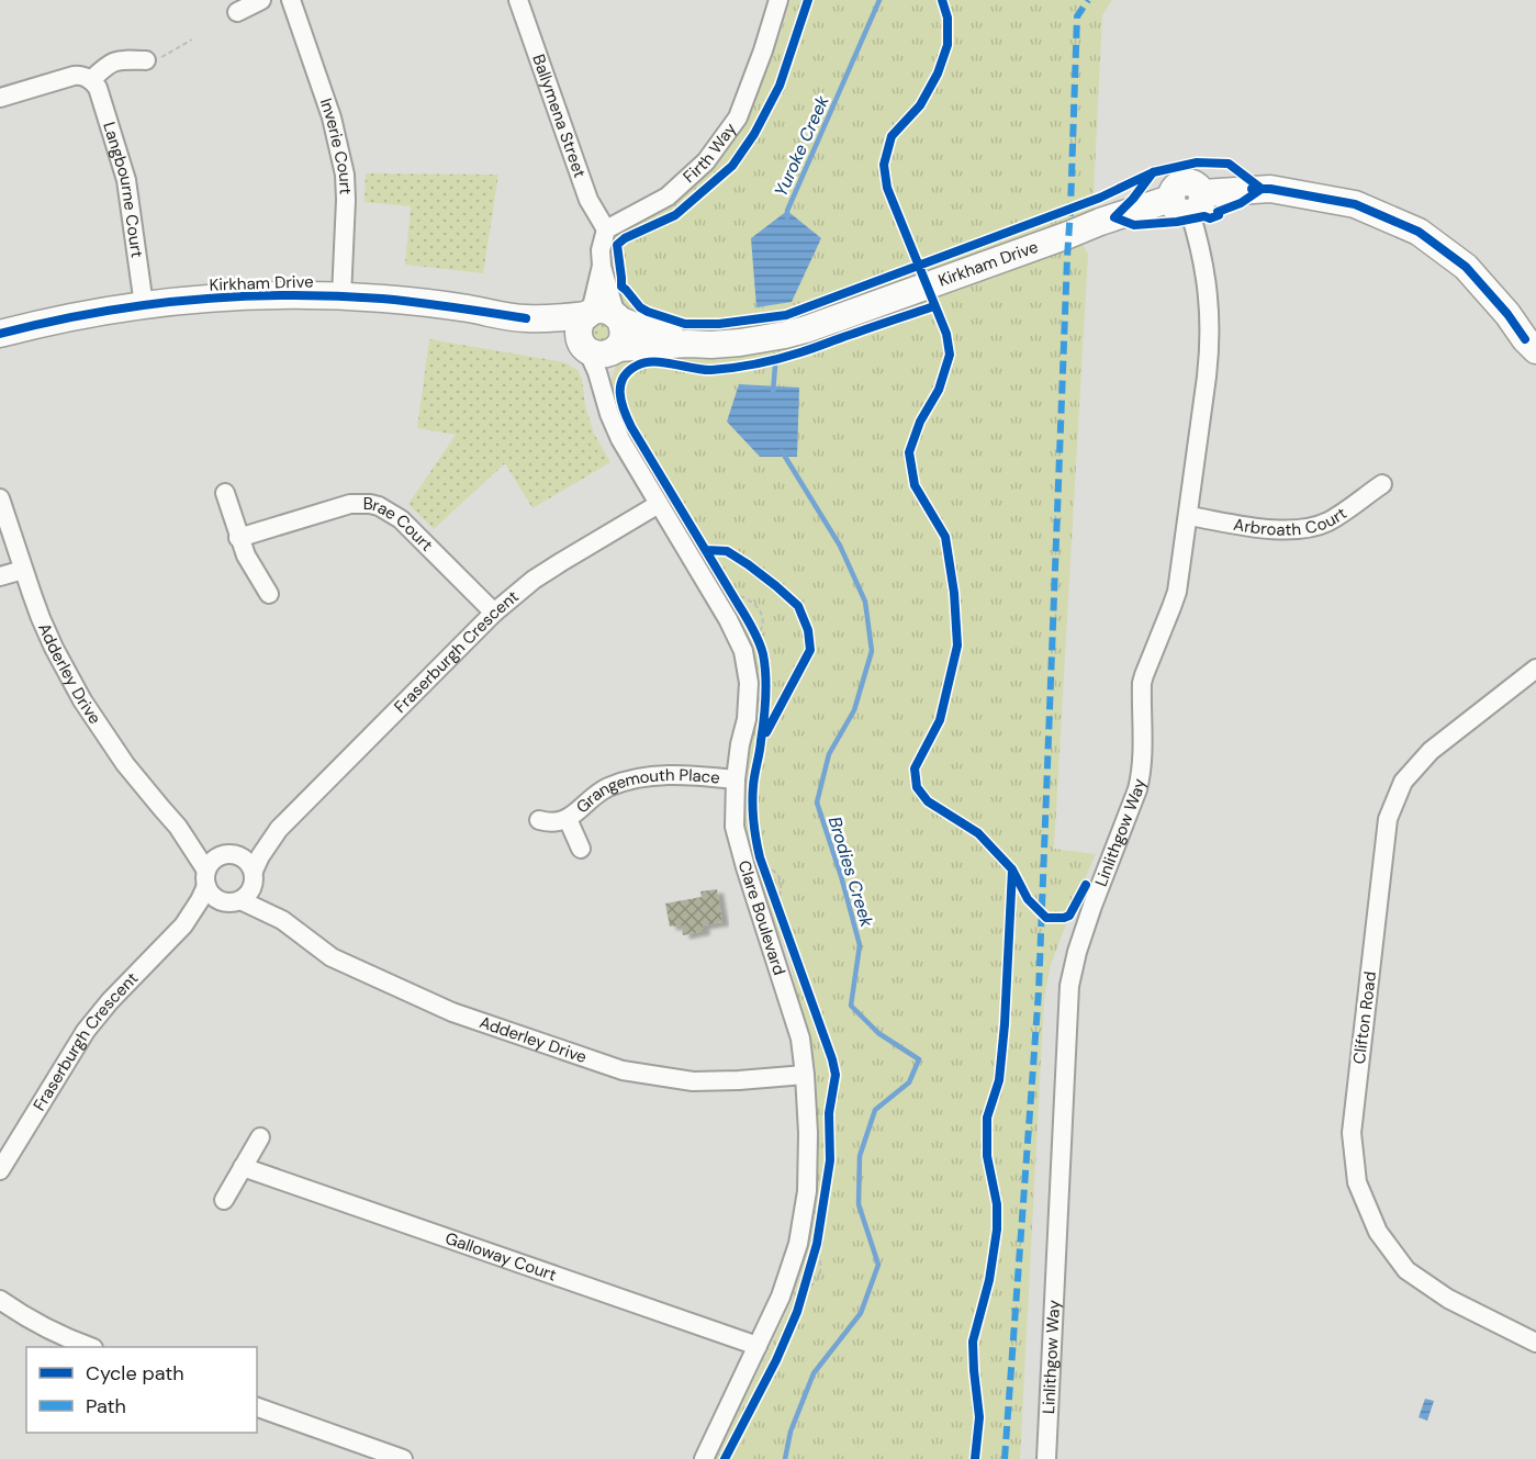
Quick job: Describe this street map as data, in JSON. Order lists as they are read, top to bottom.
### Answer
{
  "streets": {
    "street": [
      "Ballymena Street",
      "Inverie Court",
      "Firth Way",
      "Langbourne Court",
      "Kirkham Drive",
      "Arbroath Court",
      "Brae Court",
      "Fraserburgh Crescent",
      "Adderley Drive",
      "Grangemouth Place",
      "Linlithgow Way",
      "Clare Boulevard",
      "Clifton Road",
      "Galloway Court"
    ]
  },
  "crossings": [
    ["Ballymena Street", "Firth Way"],
    ["Inverie Court", "Kirkham Drive"],
    ["Langbourne Court", "Kirkham Drive"],
    ["Kirkham Drive", "Linlithgow Way"],
    ["Kirkham Drive", "Clare Boulevard"],
    ["Arbroath Court", "Linlithgow Way"],
    ["Brae Court", "Fraserburgh Crescent"],
    ["Fraserburgh Crescent", "Adderley Drive"],
    ["Fraserburgh Crescent", "Clare Boulevard"],
    ["Adderley Drive", "Clare Boulevard"],
    ["Grangemouth Place", "Clare Boulevard"],
    ["Clare Boulevard", "Galloway Court"]
  ],
  "water": ["Yuroke Creek", "Brodies Creek"],
  "legend": ["Cycle path", "Path"]
}
